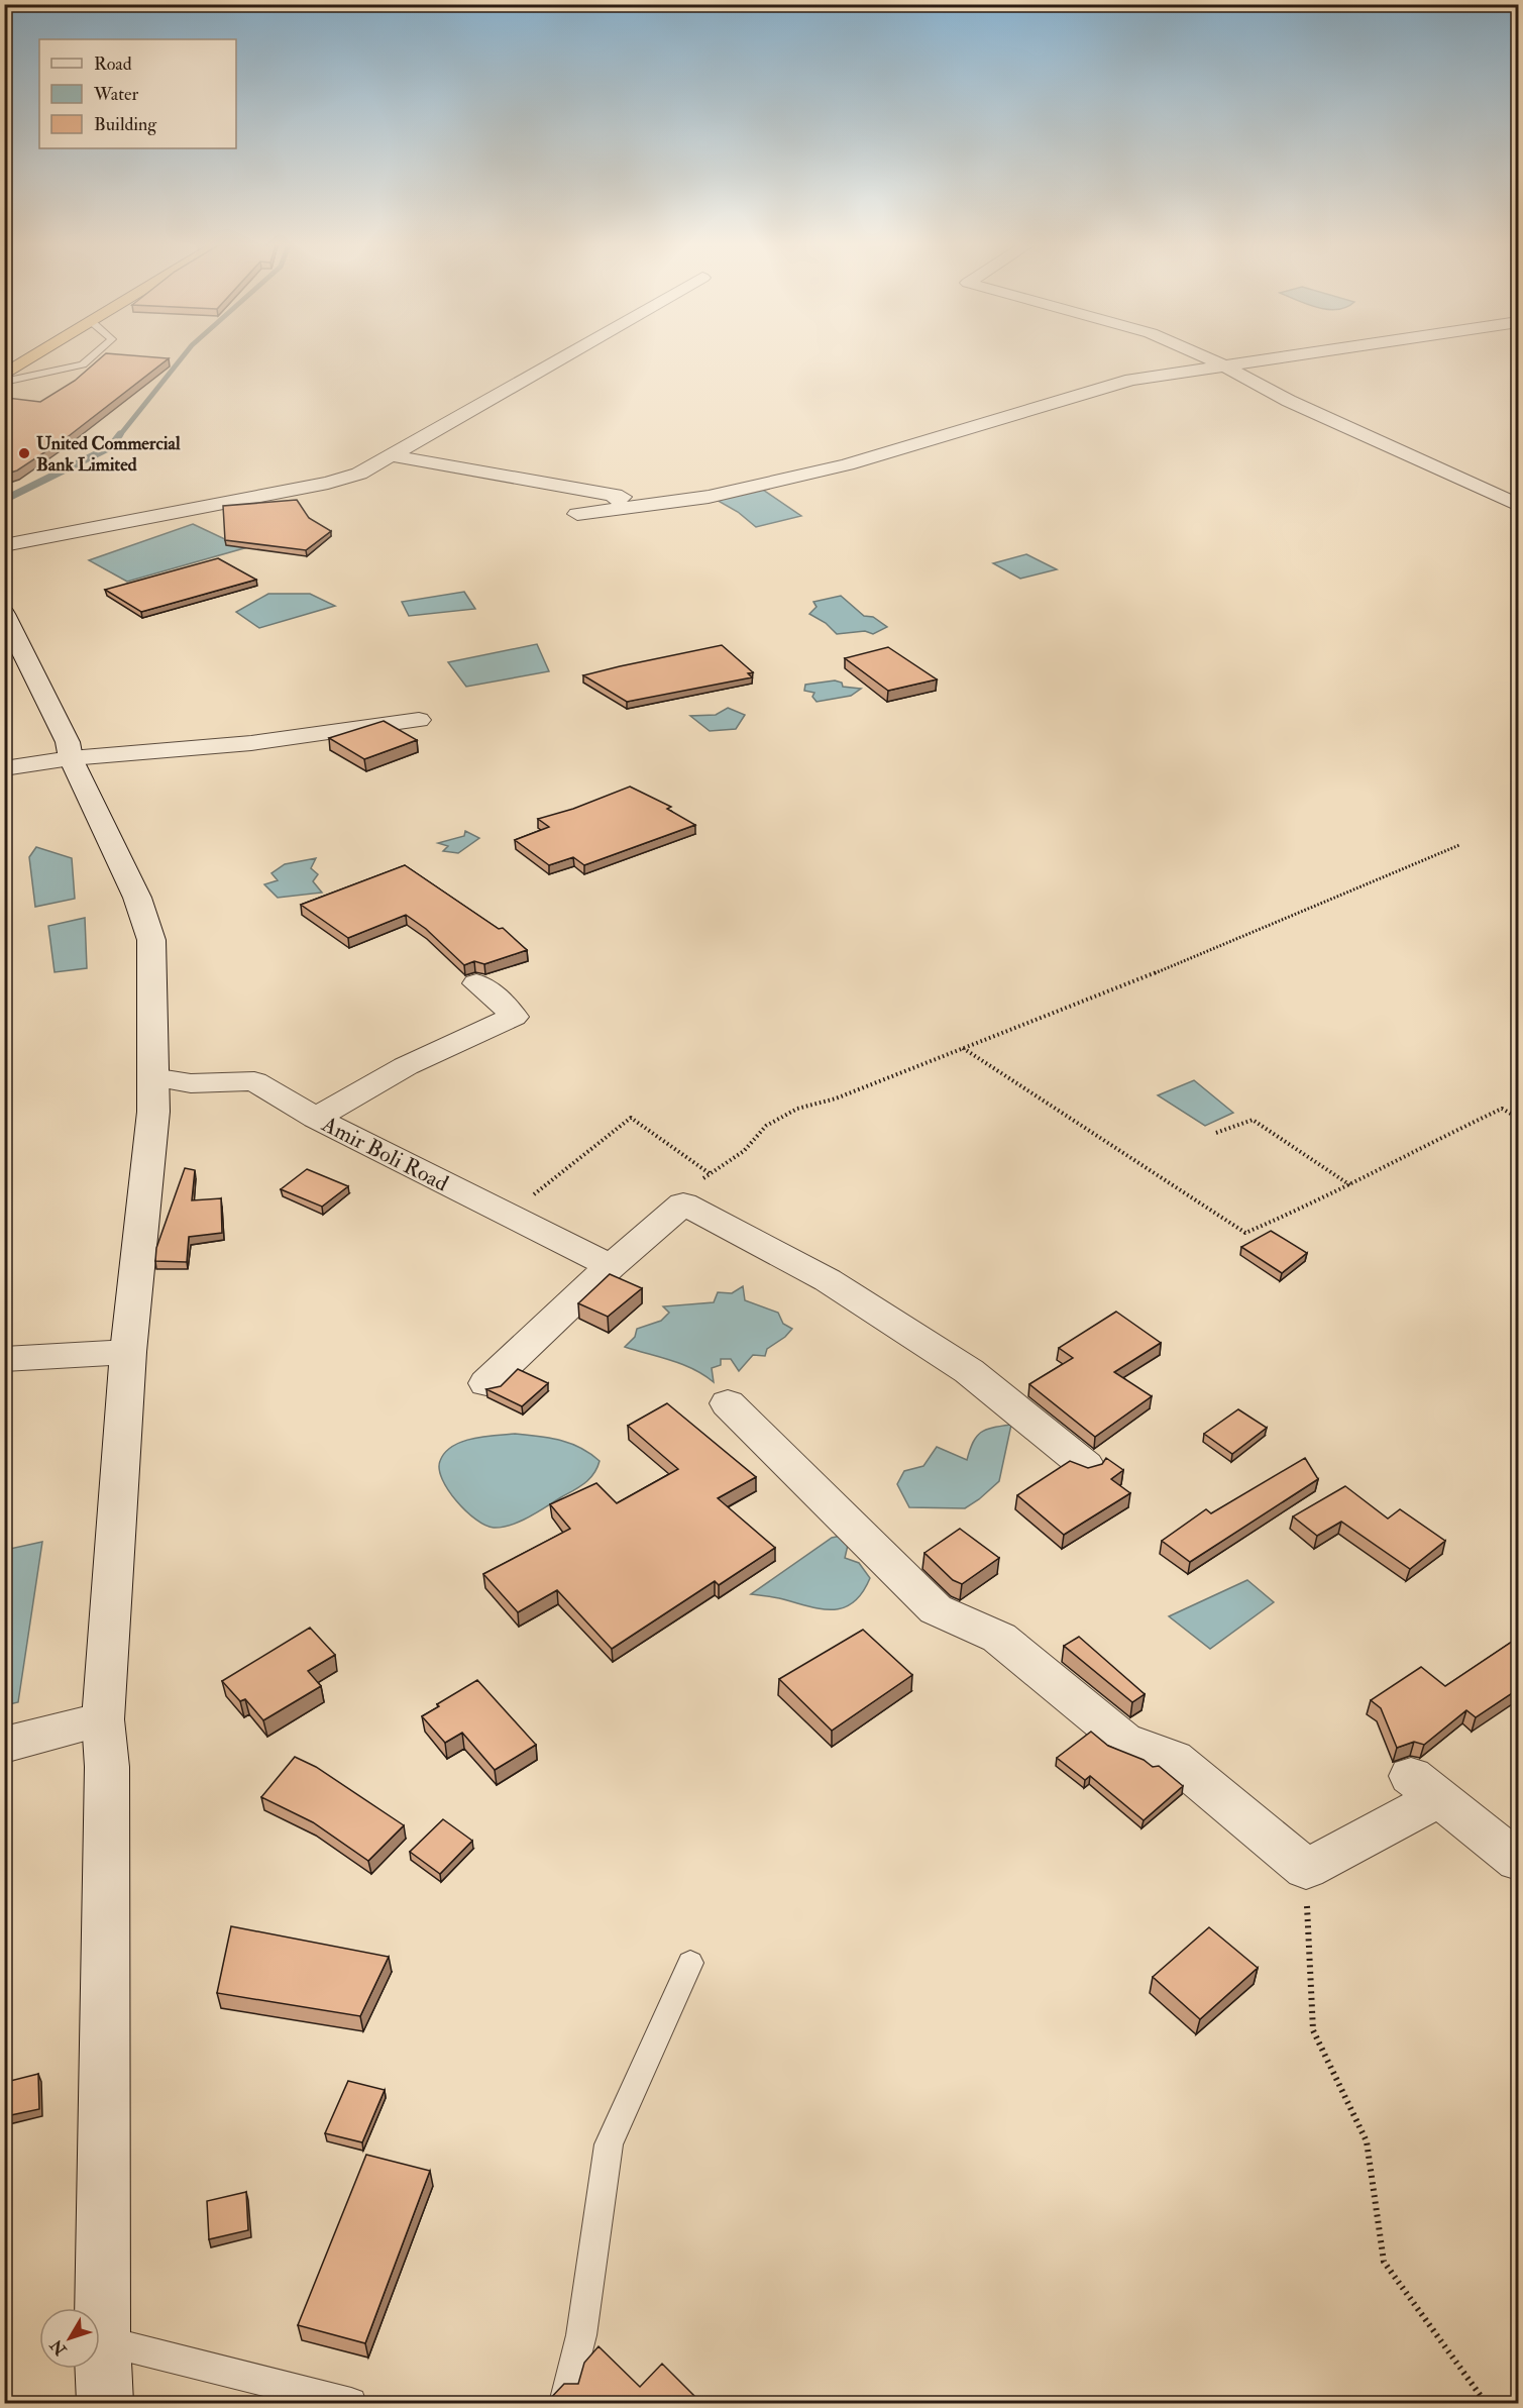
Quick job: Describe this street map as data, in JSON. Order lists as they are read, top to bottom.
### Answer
{
  "streets": {
    "street": ["Amir Boli Road"]
  },
  "places": ["United Commercial Bank Limited"],
  "legend": ["Road", "Water", "Building"],
  "north": "bottom left"
}
